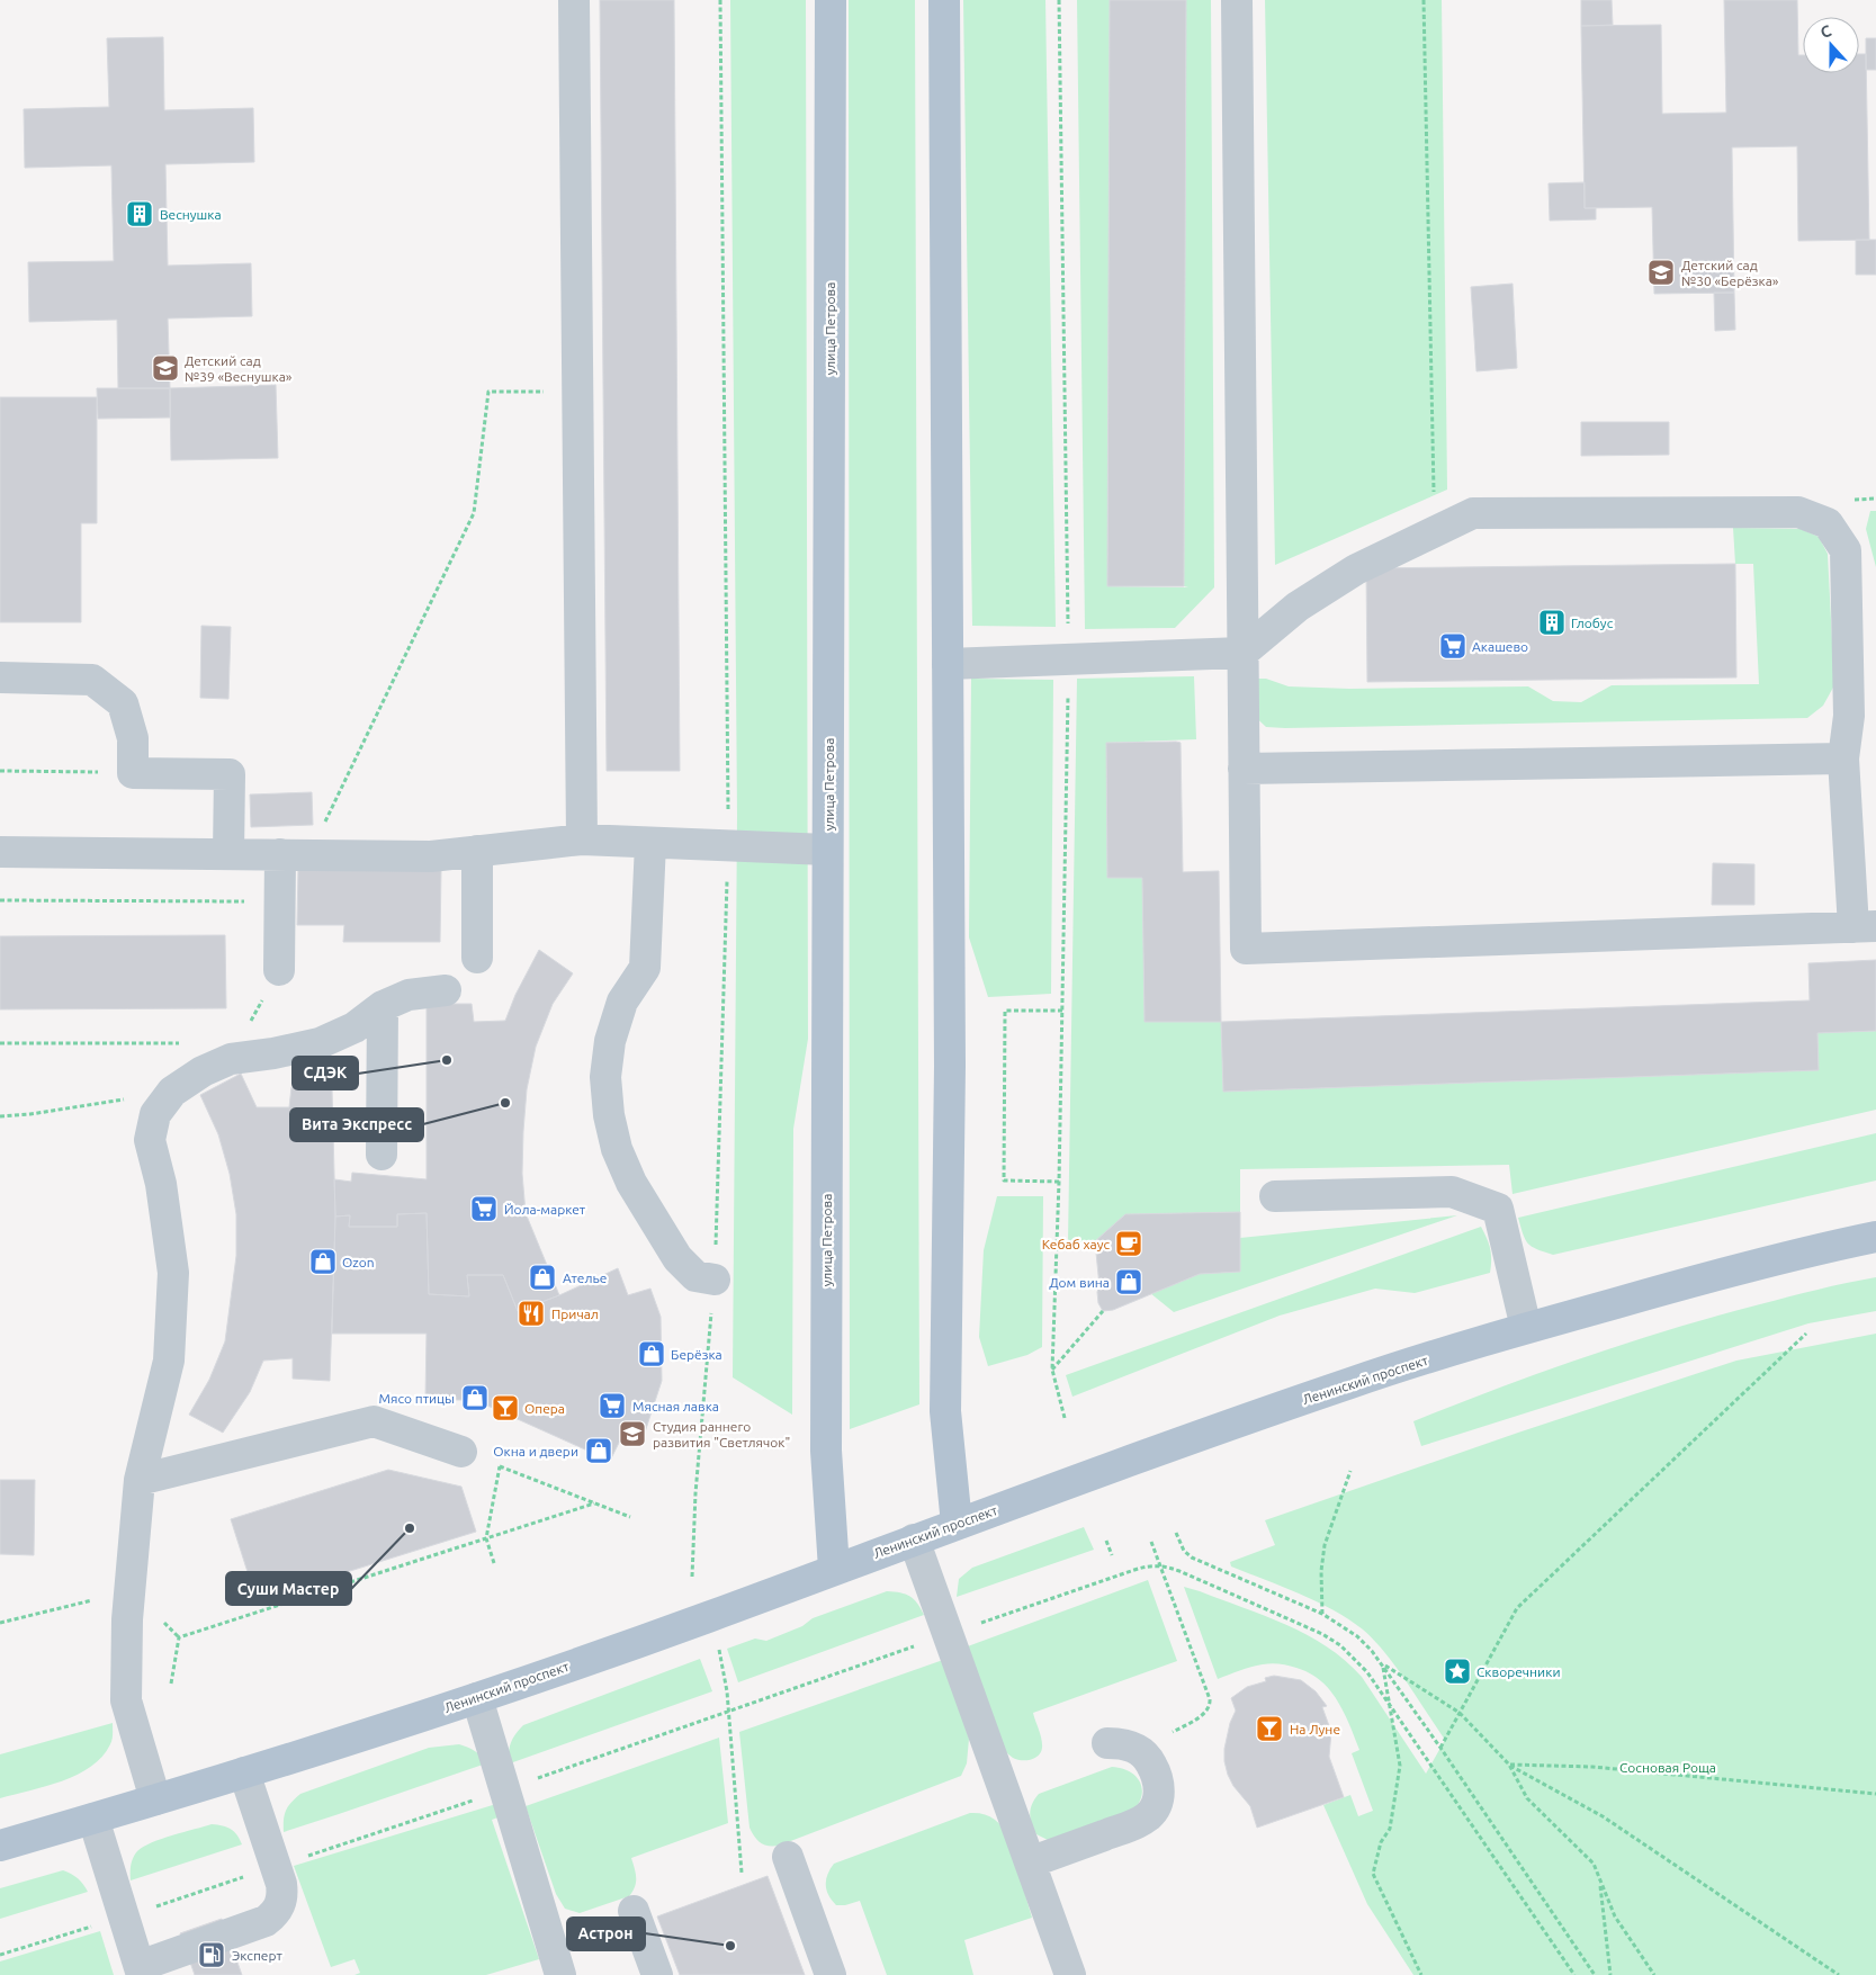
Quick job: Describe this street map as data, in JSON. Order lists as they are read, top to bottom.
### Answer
{
  "streets": {
    "main road": ["улица Петрова", "Ленинский проспект"]
  },
  "crossings": [
    ["улица Петрова", "Ленинский проспект"]
  ],
  "parks": ["Сосновая Роща"],
  "places": {
    "building": ["Веснушка", "Глобус"],
    "school or university": ["Детский сад №30 «Берёзка»", "Детский сад №39 «Веснушка»", "Студия раннего развития \"Светлячок\""],
    "supermarket": ["Акашево", "Йола-маркет", "Мясная лавка"],
    "other": [
      "СДЭК",
      "Вита Экспресс",
      "Суши Мастер",
      "Астрон"
    ],
    "cafe": ["Кебаб хаус"],
    "shop": [
      "Ozon",
      "Ателье",
      "Дом вина",
      "Берёзка",
      "Мясо птицы",
      "Окна и двери"
    ],
    "restaurant": ["Причал"],
    "bar": ["Опера", "На Луне"],
    "place": ["Скворечники"],
    "fuel station": ["Эксперт"]
  },
  "north": "top"
}
